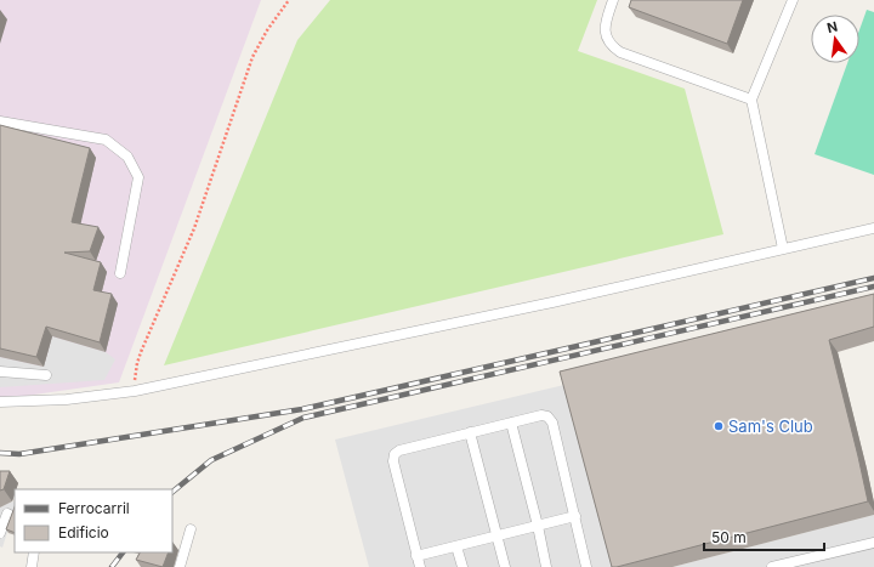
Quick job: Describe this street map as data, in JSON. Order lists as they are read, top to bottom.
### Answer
{
  "places": ["Sam's Club"],
  "legend": ["Ferrocarril", "Edificio"],
  "scale_bar": "50 m",
  "north": "top"
}
